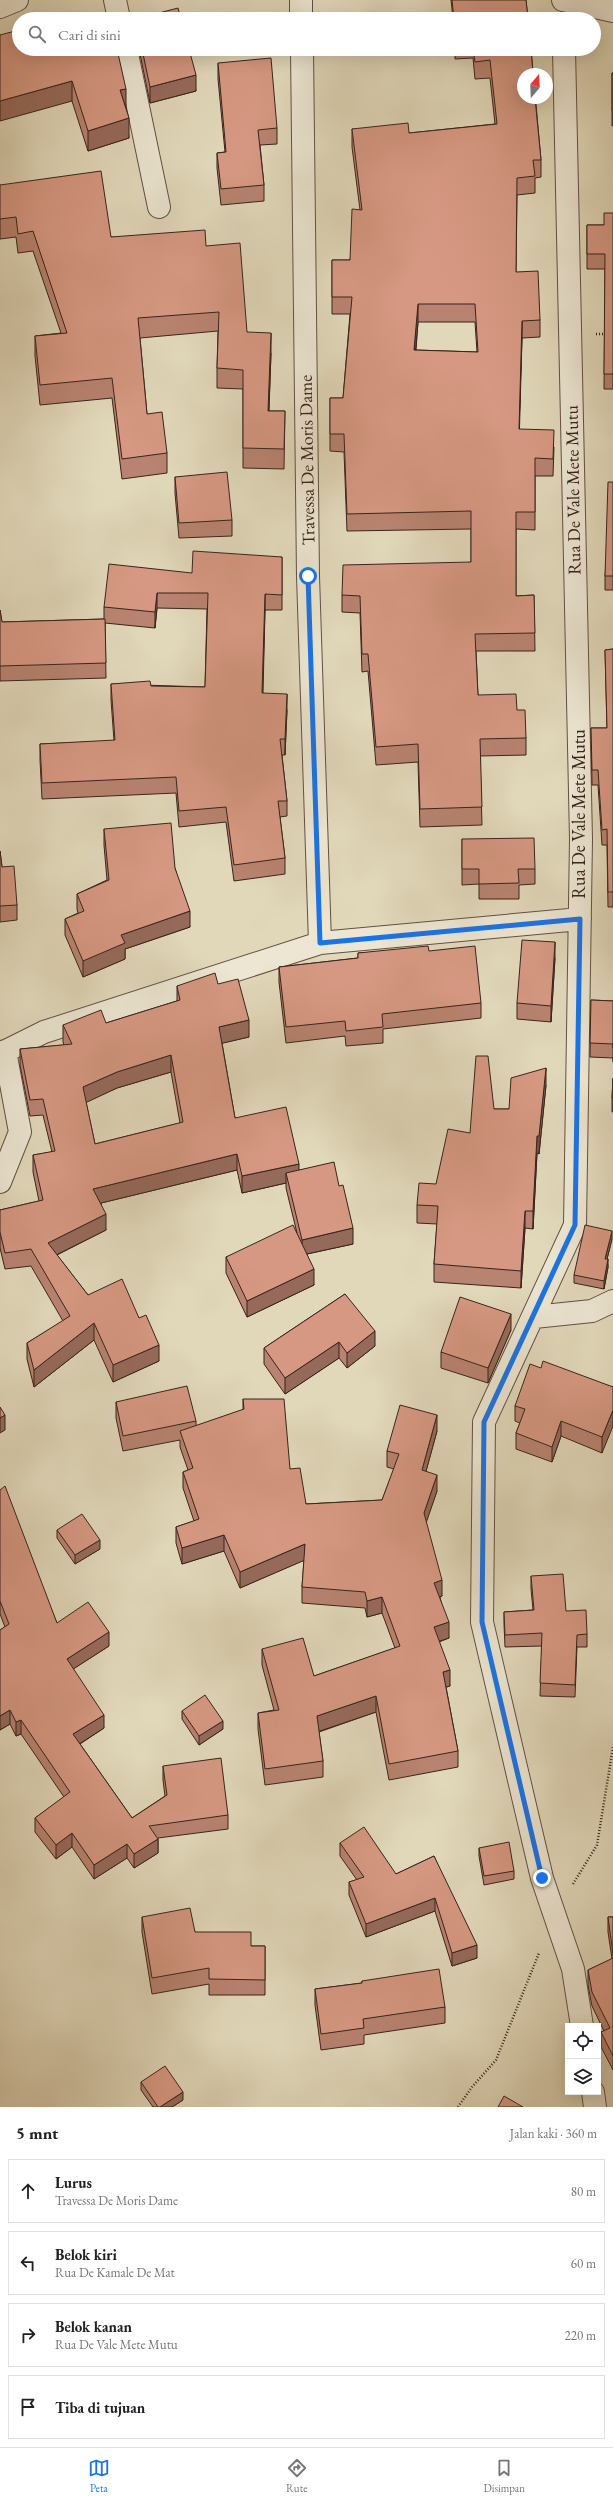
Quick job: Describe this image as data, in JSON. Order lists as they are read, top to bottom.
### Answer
{
  "streets": {
    "street": ["Travessa De Moris Dame", "Rua De Vale Mete Mutu"]
  },
  "north": "top",
  "page": {
    "search": "Cari di sini",
    "heading": ["5 mnt", "Jalan kaki · 360 m"],
    "list": [
      ["Lurus", "Travessa De Moris Dame", "80 m"],
      ["Belok kiri", "Rua De Kamale De Mat", "60 m"],
      ["Belok kanan", "Rua De Vale Mete Mutu", "220 m"],
      "Tiba di tujuan"
    ],
    "nav": ["Peta", "Rute", "Disimpan"]
  }
}
